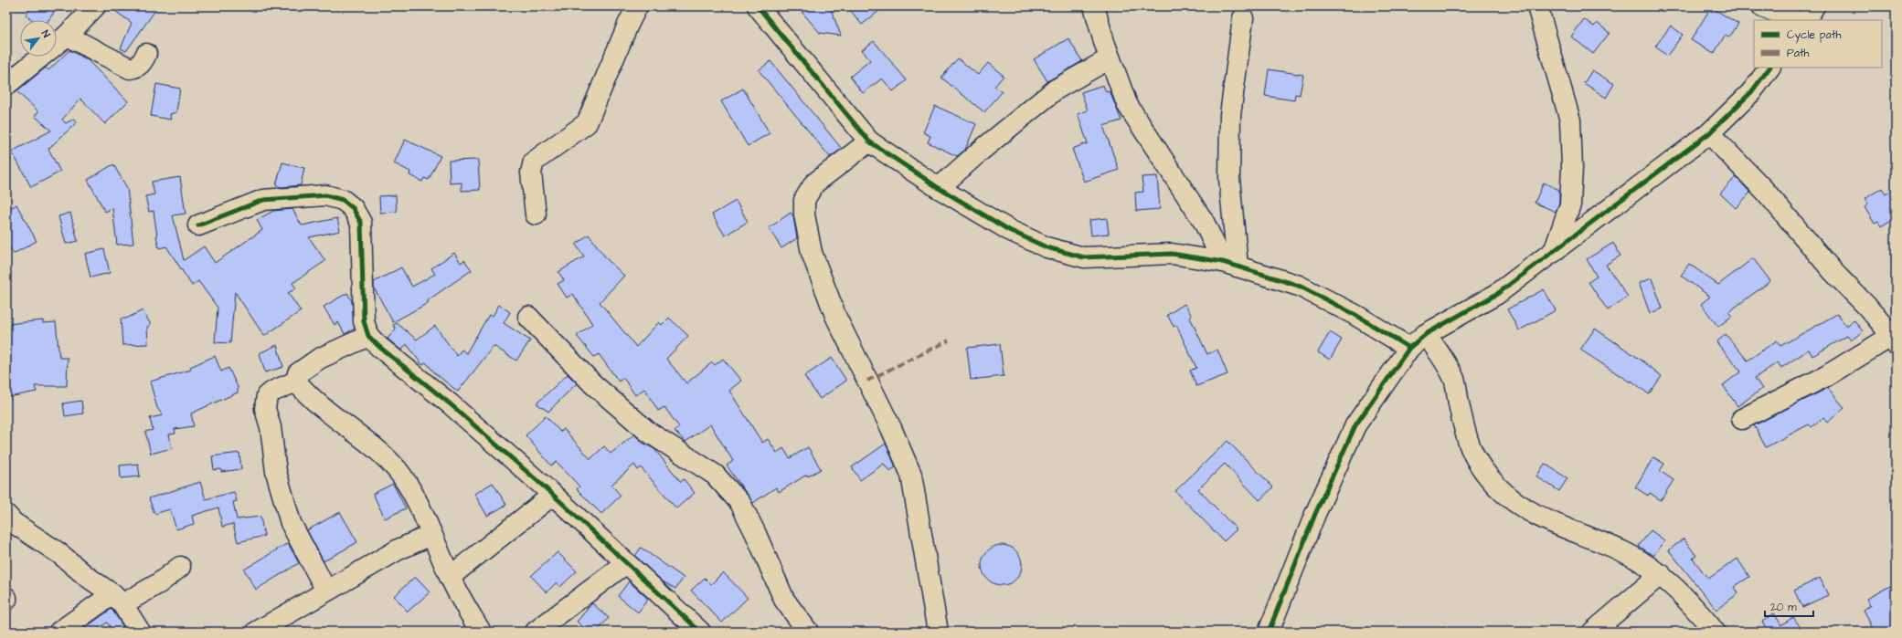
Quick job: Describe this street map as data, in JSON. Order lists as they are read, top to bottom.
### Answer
{
  "legend": ["Cycle path", "Path"],
  "scale_bar": "20 m",
  "north": "top right"
}
